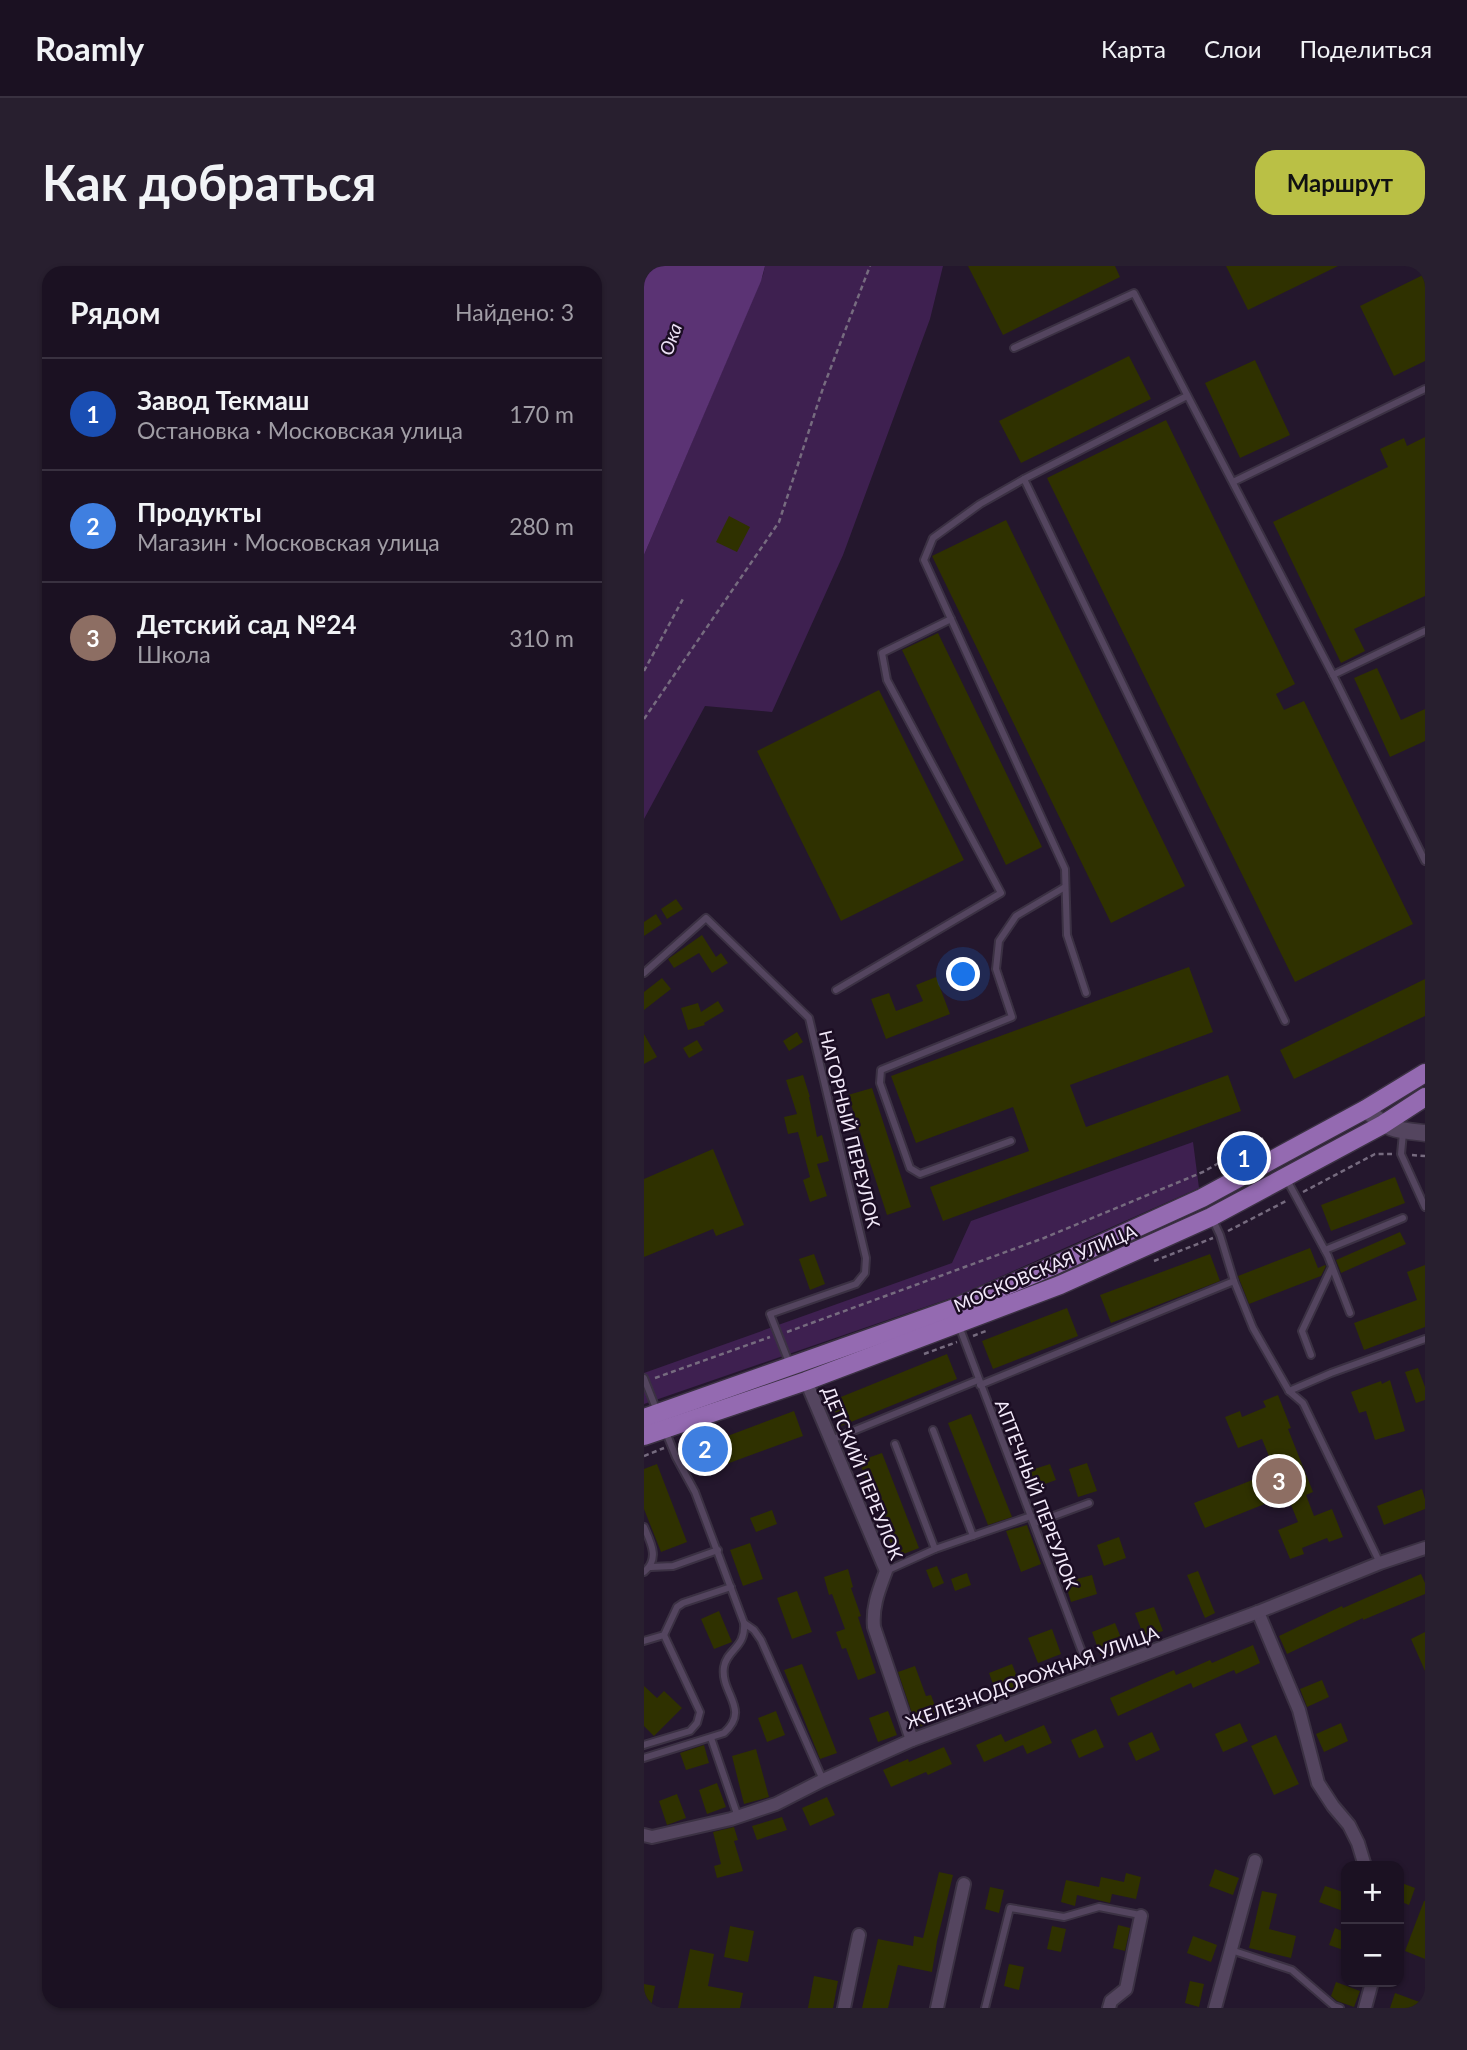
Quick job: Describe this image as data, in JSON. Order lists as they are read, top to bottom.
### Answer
{
  "streets": {
    "main road": ["МОСКОВСКАЯ УЛИЦА"],
    "street": ["ДЕТСКИЙ ПЕРЕУЛОК", "ЖЕЛЕЗНОДОРОЖНАЯ УЛИЦА"],
    "lane": ["НАГОРНЫЙ ПЕРЕУЛОК", "АПТЕЧНЫЙ ПЕРЕУЛОК"]
  },
  "crossings": [
    ["МОСКОВСКАЯ УЛИЦА", "ДЕТСКИЙ ПЕРЕУЛОК"],
    ["МОСКОВСКАЯ УЛИЦА", "АПТЕЧНЫЙ ПЕРЕУЛОК"],
    ["ДЕТСКИЙ ПЕРЕУЛОК", "ЖЕЛЕЗНОДОРОЖНАЯ УЛИЦА"],
    ["АПТЕЧНЫЙ ПЕРЕУЛОК", "ЖЕЛЕЗНОДОРОЖНАЯ УЛИЦА"]
  ],
  "water": ["Ока"],
  "page": {
    "header": "Roamly",
    "nav": ["Карта", "Слои", "Поделиться"],
    "buttons": "Маршрут",
    "title": "Как добраться",
    "heading": ["Рядом", "Найдено: 3"],
    "list": [
      {
        "mark": "1",
        "name": "Завод Текмаш",
        "note": "Остановка · Московская улица",
        "value": "170 m"
      },
      {
        "mark": "2",
        "name": "Продукты",
        "note": "Магазин · Московская улица",
        "value": "280 m"
      },
      {
        "mark": "3",
        "name": "Детский сад №24",
        "note": "Школа",
        "value": "310 m"
      }
    ],
    "pins": ["1", "2", "3"],
    "map_buttons": ["+", "−"]
  }
}
